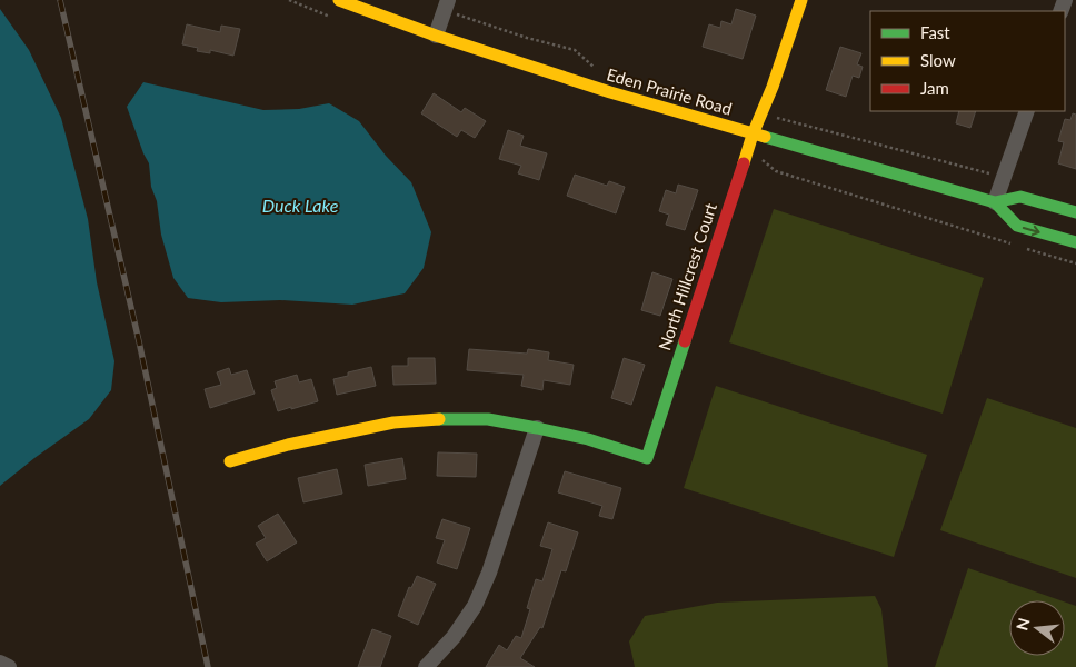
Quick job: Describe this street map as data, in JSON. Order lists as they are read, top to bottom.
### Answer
{
  "streets": {
    "street": ["Eden Prairie Road", "North Hillcrest Court"]
  },
  "crossings": [
    ["Eden Prairie Road", "North Hillcrest Court"]
  ],
  "water": ["Duck Lake"],
  "legend": ["Fast", "Slow", "Jam"],
  "north": "left"
}
